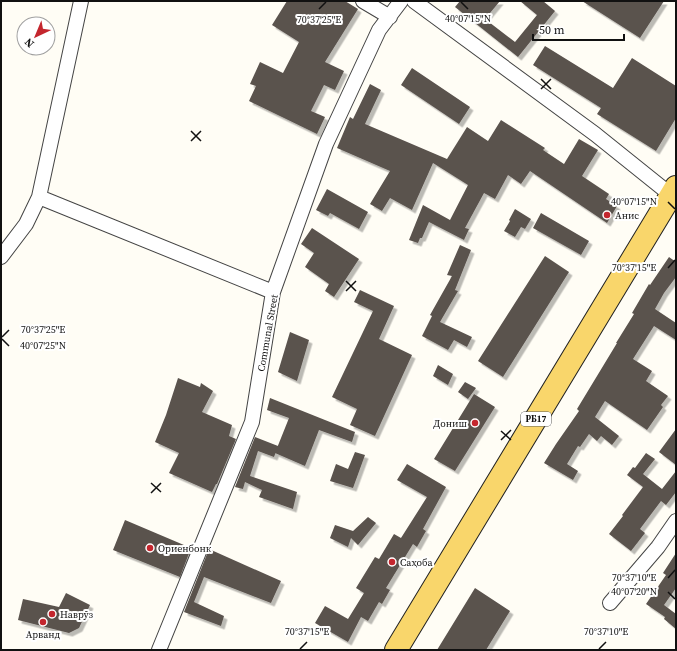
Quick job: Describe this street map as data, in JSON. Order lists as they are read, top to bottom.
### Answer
{
  "streets": {
    "main road": ["РБ17"],
    "street": ["Communal Street"]
  },
  "places": [
    "Анис",
    "Дониш",
    "Ориенбонк",
    "Саҳоба",
    "Наврӯз",
    "Арванд"
  ],
  "scale_bar": "50 m",
  "north": "bottom left",
  "coordinates": [
    "40°07'15\"N",
    "70°37'25\"E",
    "70°37'15\"E",
    "40°07'25\"N",
    "70°37'10\"E",
    "40°07'20\"N"
  ]
}
